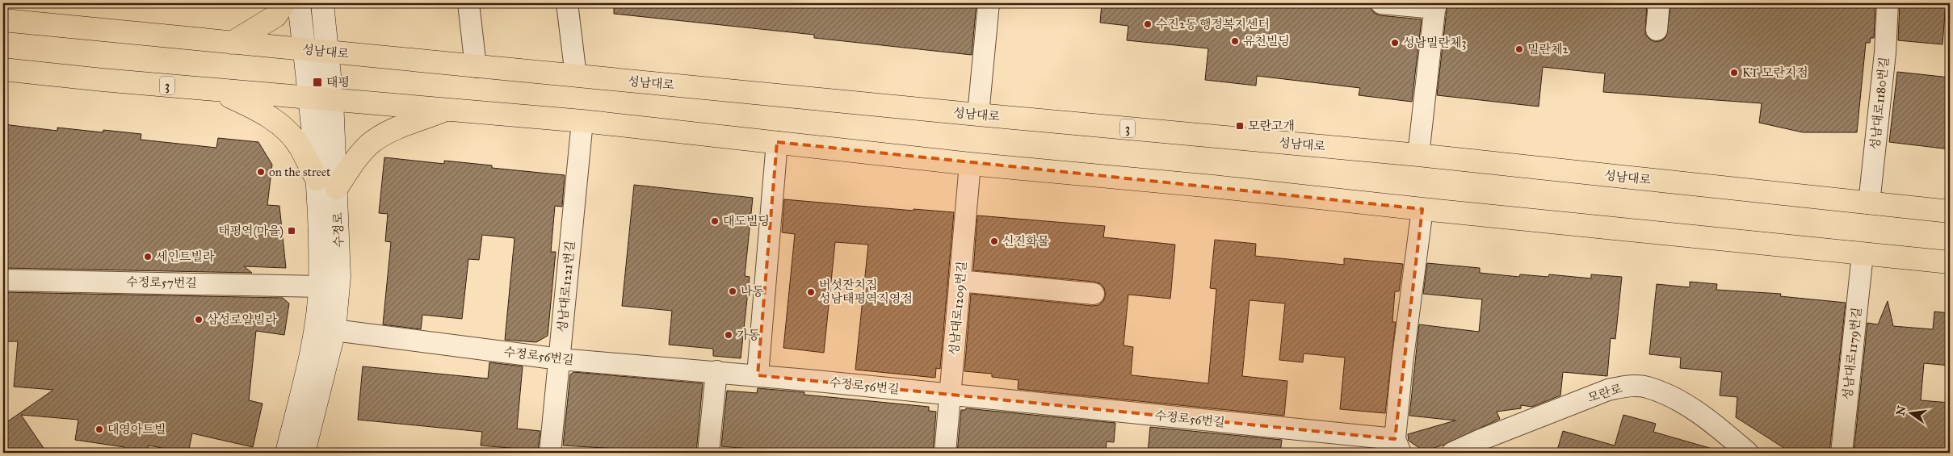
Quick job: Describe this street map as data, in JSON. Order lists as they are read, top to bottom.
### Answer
{
  "streets": {
    "main road": ["성남대로", "3", "수정로"],
    "street": [
      "성남대로1180번길",
      "수정로57번길",
      "성남대로1221번길",
      "성남대로1209번길",
      "성남대로1179번길",
      "수정로56번길",
      "모란로"
    ]
  },
  "crossings": [
    ["성남대로", "성남대로1180번길"],
    ["성남대로", "수정로"],
    ["3", "수정로"],
    ["3", "성남대로1221번길"],
    ["3", "성남대로1209번길"],
    ["3", "성남대로1179번길"],
    ["수정로", "수정로57번길"],
    ["수정로", "수정로56번길"],
    ["성남대로1221번길", "수정로56번길"],
    ["성남대로1209번길", "수정로56번길"]
  ],
  "places": {
    "other": [
      "수진2동 행정복지센터",
      "유천빌딩",
      "성남밀란체3",
      "밀란체2",
      "KT 모란지점",
      "on the street",
      "대도빌딩",
      "신진화물",
      "세인트빌라",
      "나동",
      "버섯잔치집 성남태평역직영점",
      "삼성로얄빌라",
      "가동",
      "대영아트빌"
    ],
    "transit": ["태평", "모란고개", "태평역(마을)"]
  },
  "north": "left"
}
